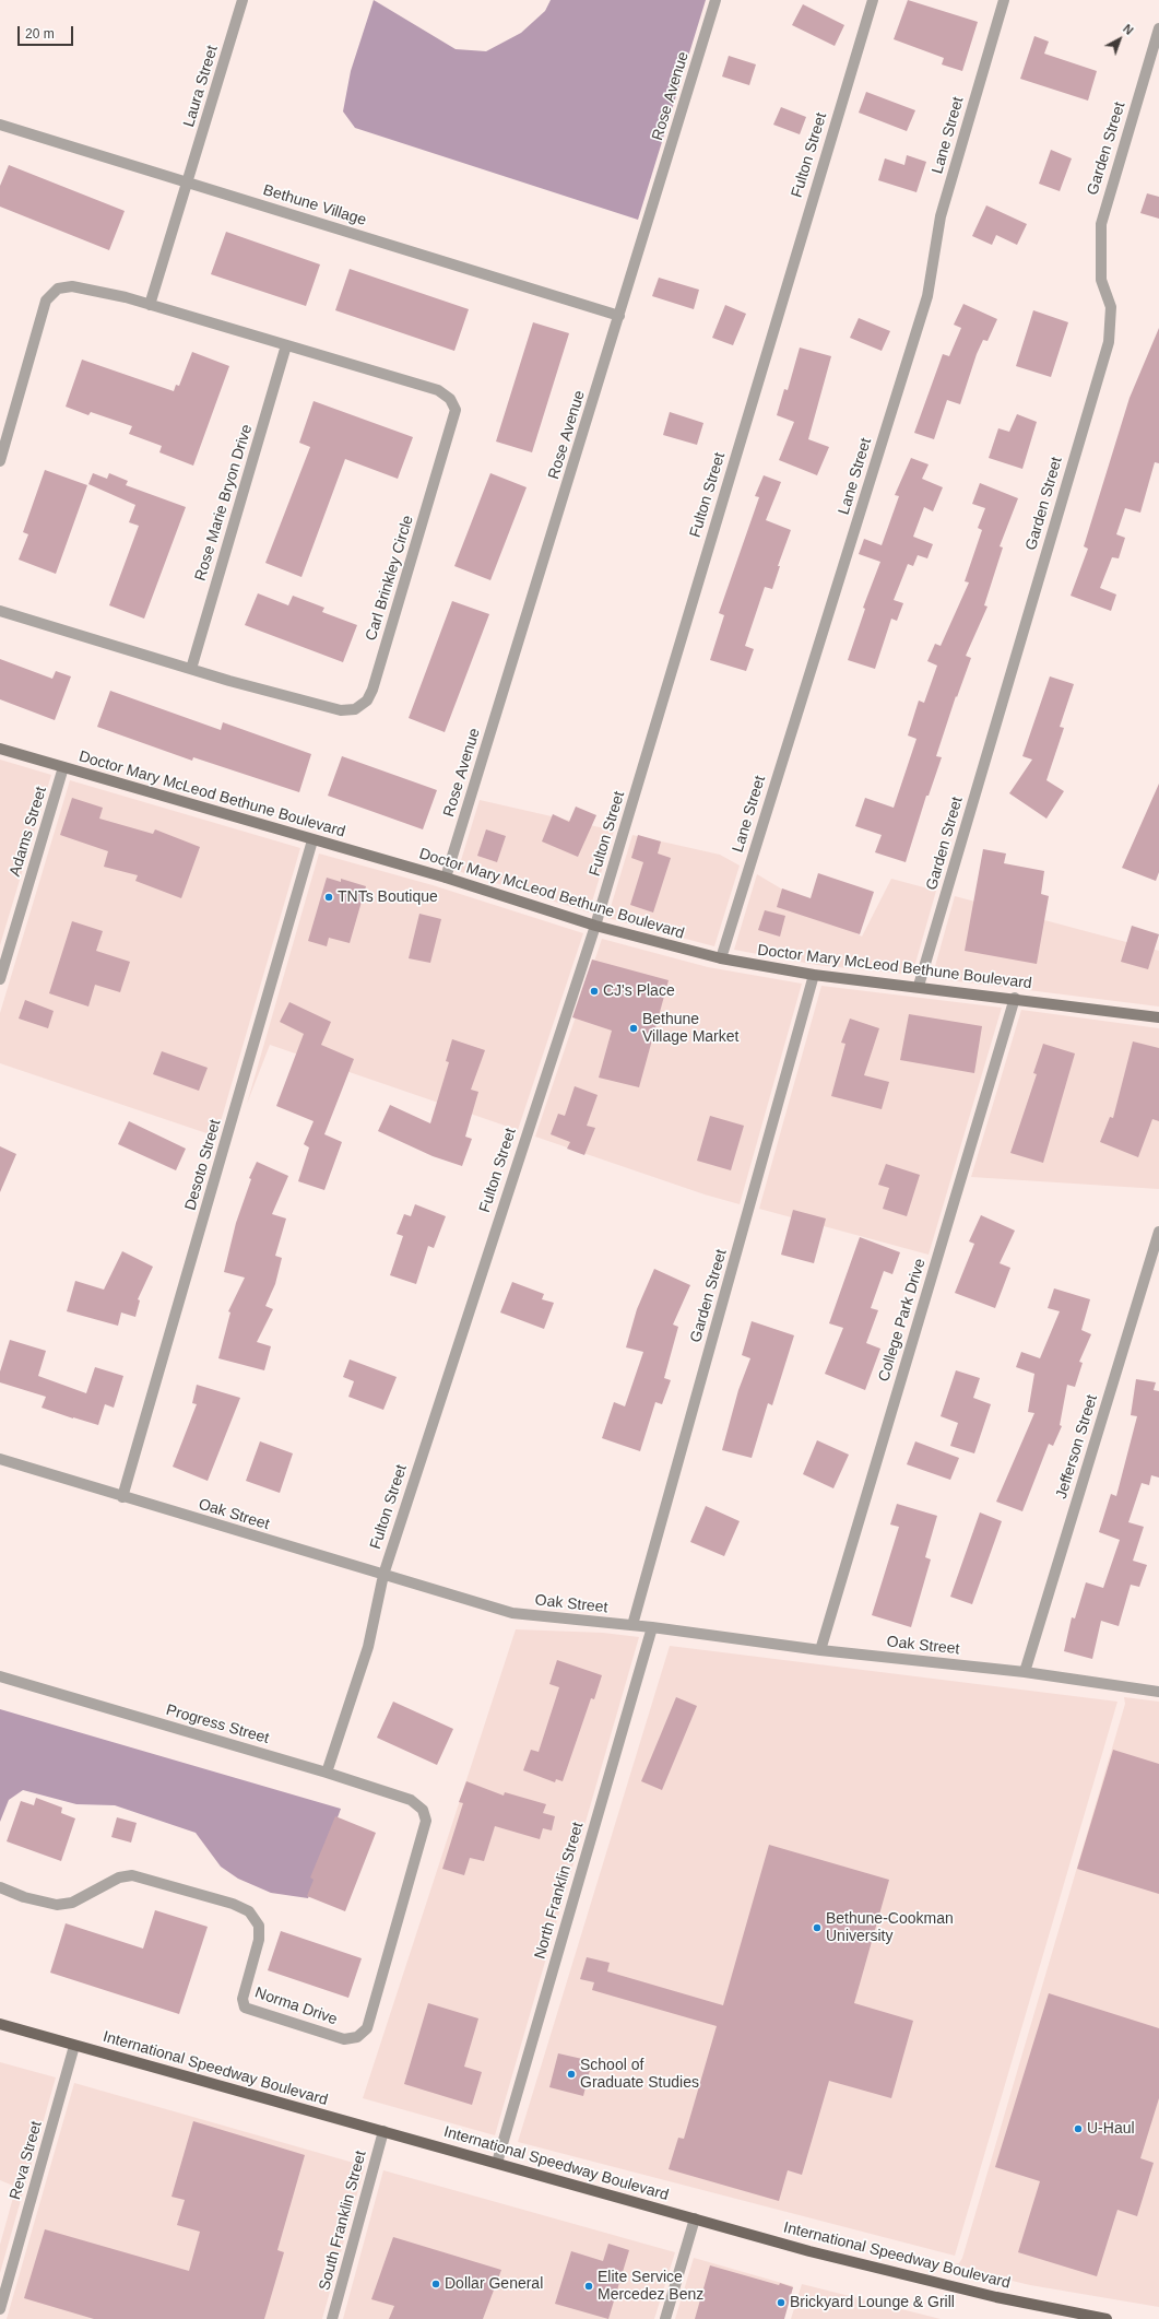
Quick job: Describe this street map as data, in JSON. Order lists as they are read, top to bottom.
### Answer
{
  "streets": {
    "main road": ["International Speedway Boulevard"],
    "street": [
      "Laura Street",
      "Rose Avenue",
      "Lane Street",
      "Garden Street",
      "Fulton Street",
      "Bethune Village",
      "Rose Marie Bryon Drive",
      "Carl Brinkley Circle",
      "Doctor Mary McLeod Bethune Boulevard",
      "Adams Street",
      "Desoto Street",
      "College Park Drive",
      "Jefferson Street",
      "Oak Street",
      "Progress Street",
      "North Franklin Street",
      "Norma Drive",
      "Reva Street",
      "South Franklin Street"
    ]
  },
  "crossings": [
    ["Laura Street", "Bethune Village"],
    ["Rose Avenue", "Bethune Village"],
    ["Rose Avenue", "Doctor Mary McLeod Bethune Boulevard"],
    ["Lane Street", "Doctor Mary McLeod Bethune Boulevard"],
    ["Garden Street", "Doctor Mary McLeod Bethune Boulevard"],
    ["Garden Street", "Oak Street"],
    ["Fulton Street", "Doctor Mary McLeod Bethune Boulevard"],
    ["Fulton Street", "Oak Street"],
    ["Fulton Street", "Progress Street"],
    ["Rose Marie Bryon Drive", "Carl Brinkley Circle"],
    ["Doctor Mary McLeod Bethune Boulevard", "Adams Street"],
    ["Doctor Mary McLeod Bethune Boulevard", "Desoto Street"],
    ["Doctor Mary McLeod Bethune Boulevard", "College Park Drive"],
    ["Desoto Street", "Oak Street"],
    ["College Park Drive", "Oak Street"],
    ["Jefferson Street", "Oak Street"],
    ["Oak Street", "North Franklin Street"],
    ["Progress Street", "Norma Drive"],
    ["North Franklin Street", "International Speedway Boulevard"],
    ["International Speedway Boulevard", "Reva Street"],
    ["International Speedway Boulevard", "South Franklin Street"]
  ],
  "places": [
    "TNTs Boutique",
    "CJ's Place",
    "Bethune Village Market",
    "Bethune-Cookman University",
    "School of Graduate Studies",
    "U-Haul",
    "Dollar General",
    "Elite Service Mercedez Benz",
    "Brickyard Lounge & Grill"
  ],
  "scale_bar": "20 m",
  "north": "top right"
}
